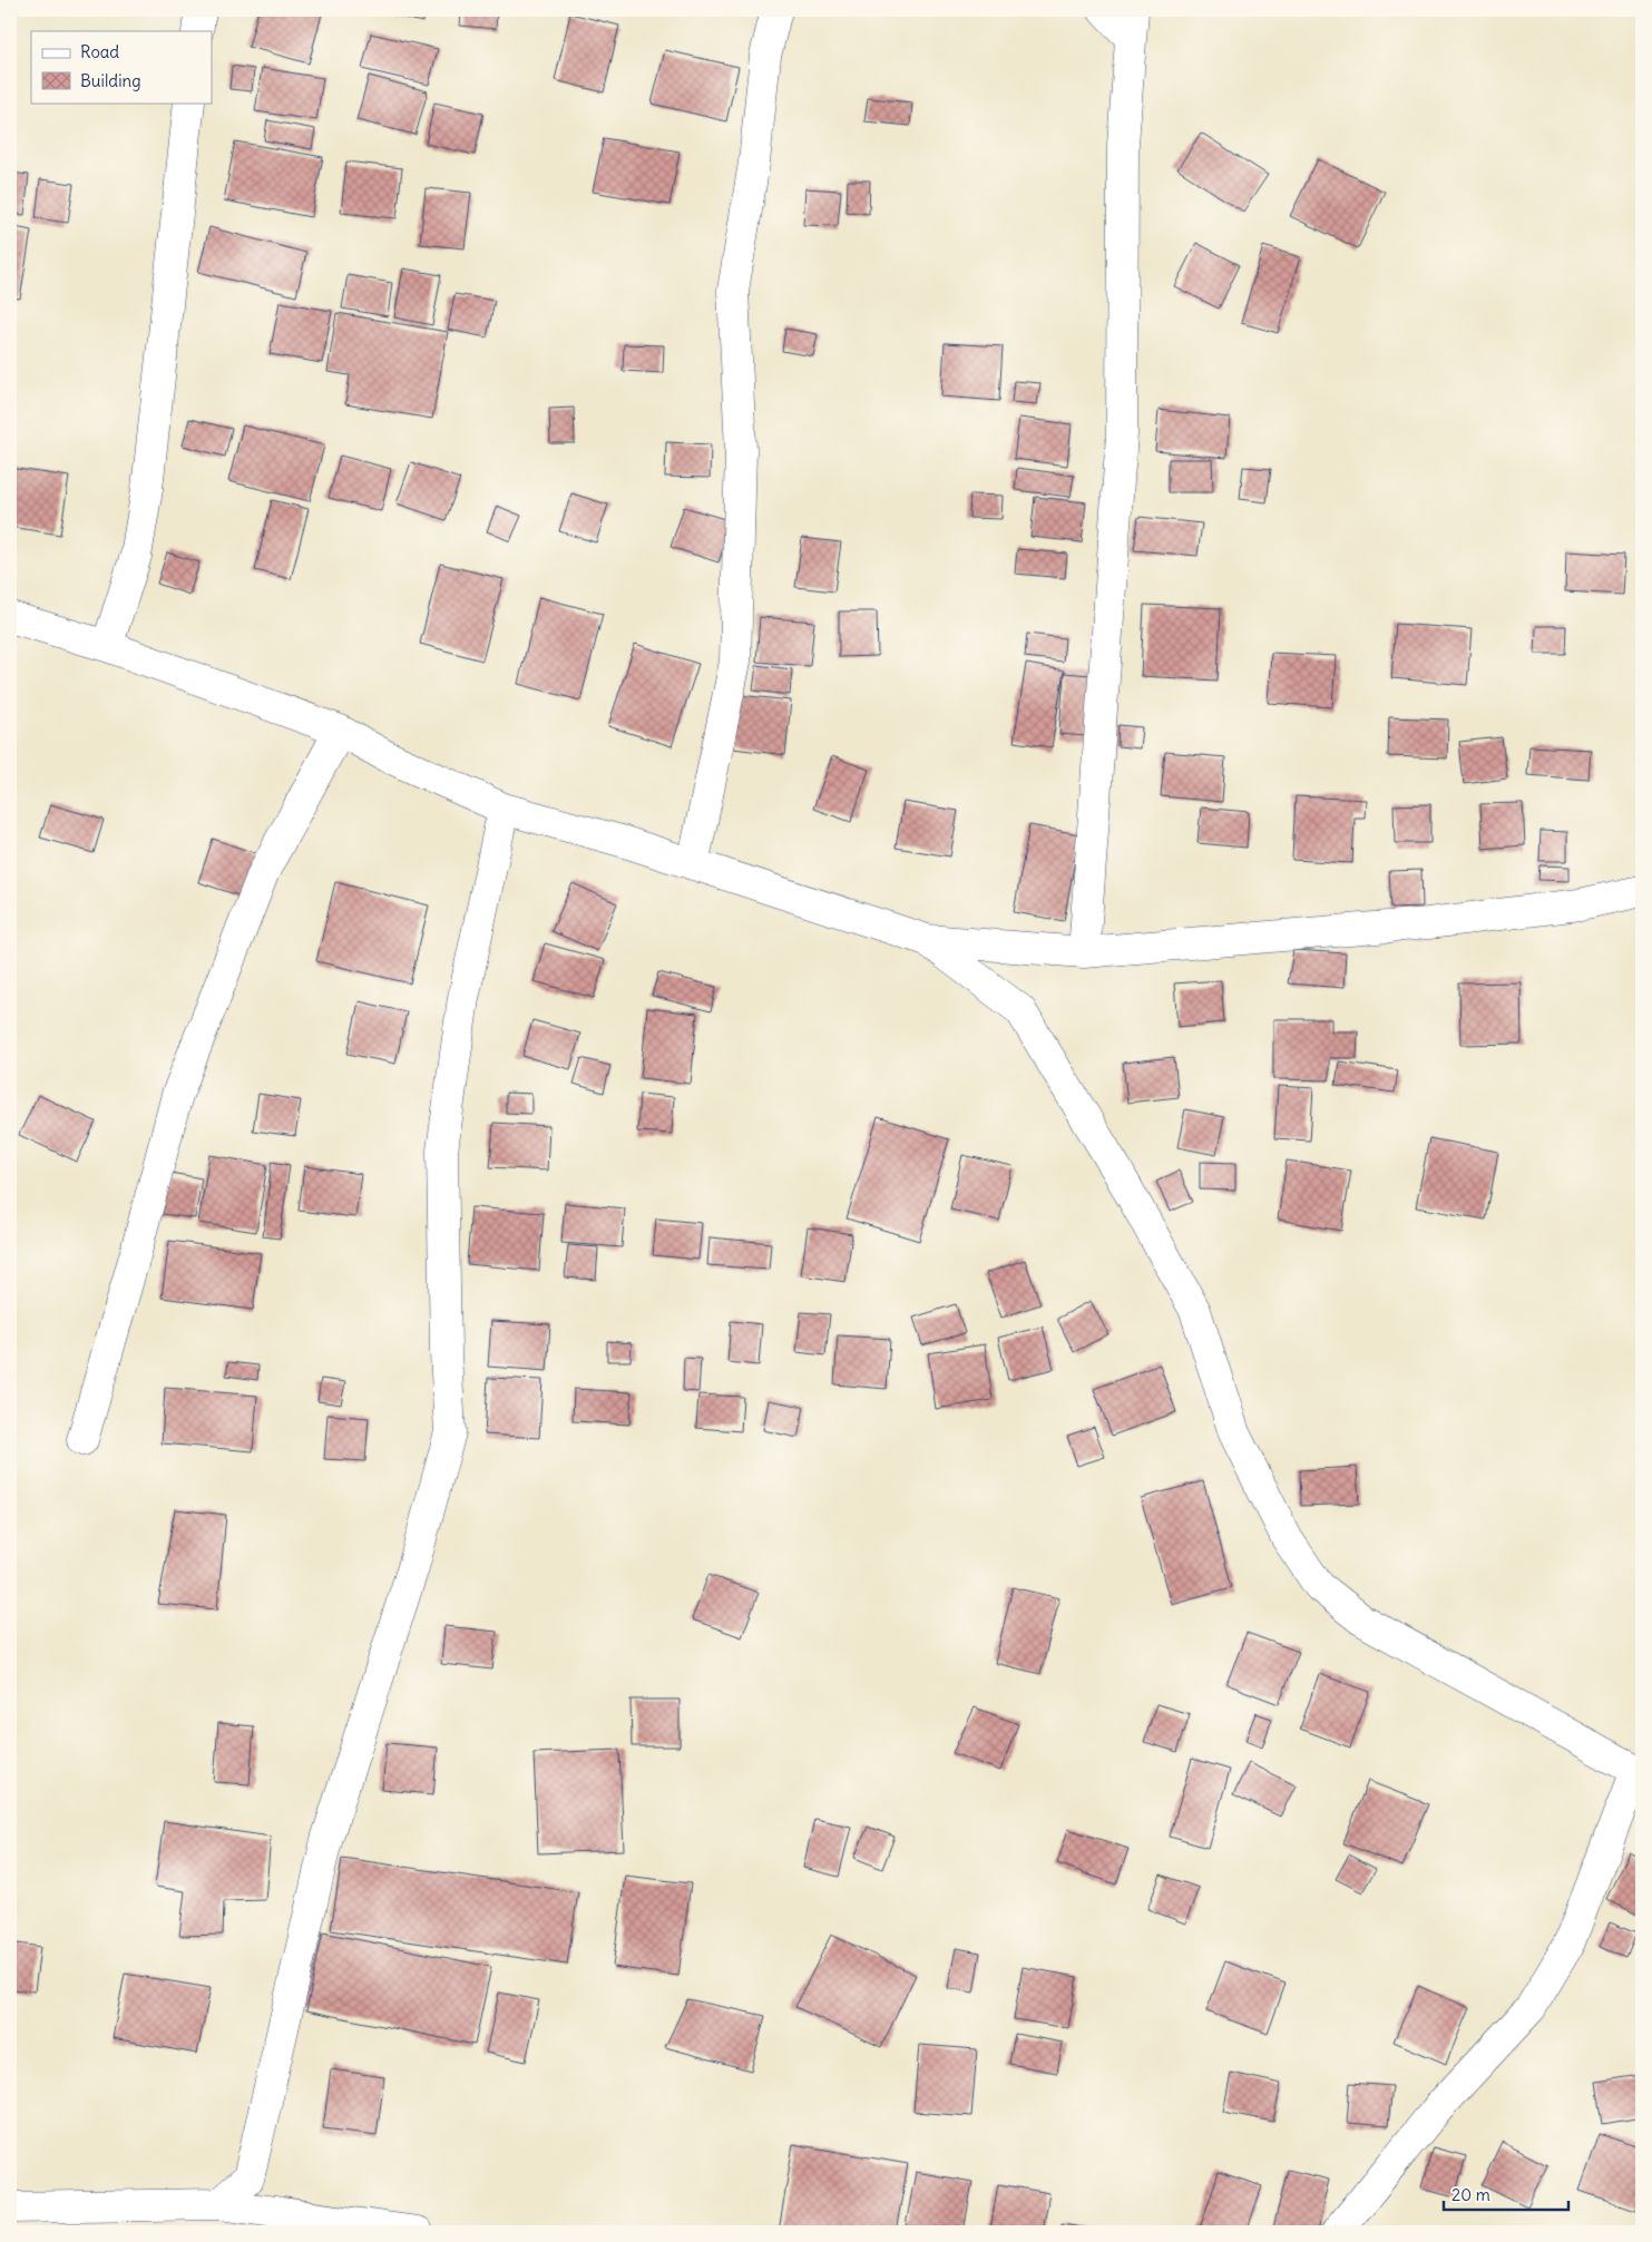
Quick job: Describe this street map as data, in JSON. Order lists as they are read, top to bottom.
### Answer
{
  "legend": ["Road", "Building"],
  "scale_bar": "20 m"
}
